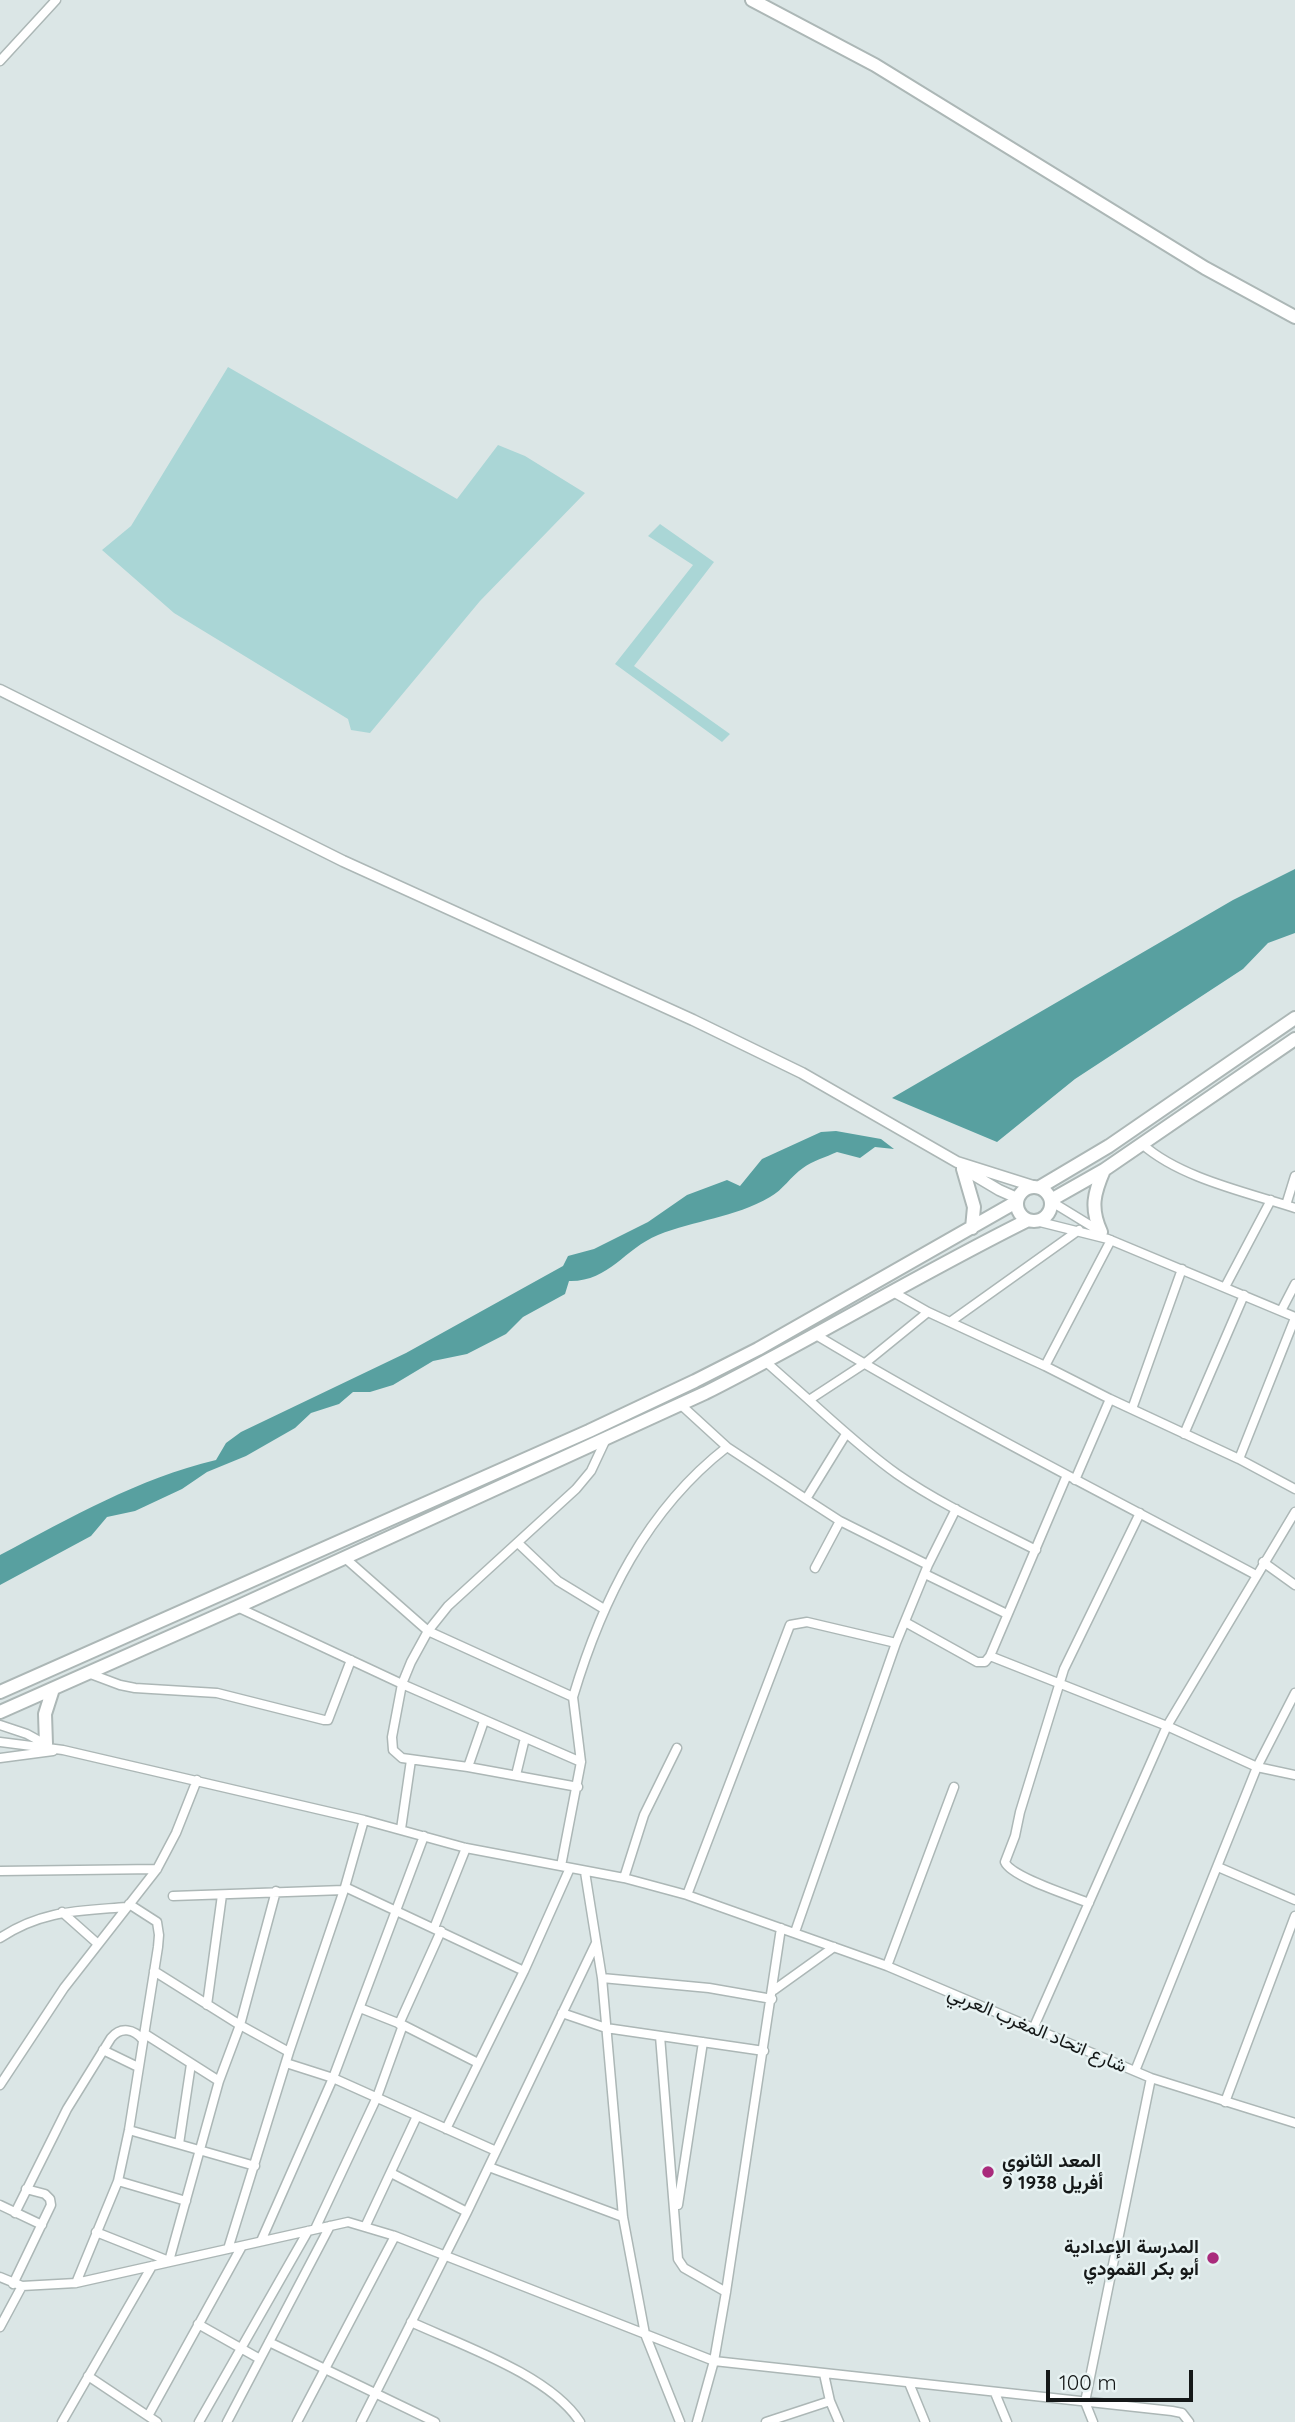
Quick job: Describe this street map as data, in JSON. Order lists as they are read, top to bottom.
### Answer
{
  "streets": {
    "street": ["شارع اتحاد المغرب العربي"]
  },
  "places": ["المعد الثانوي 9 أفريل 1938", "المدرسة الإعدادية أبو بكر القمودي"],
  "scale_bar": "100 m"
}
